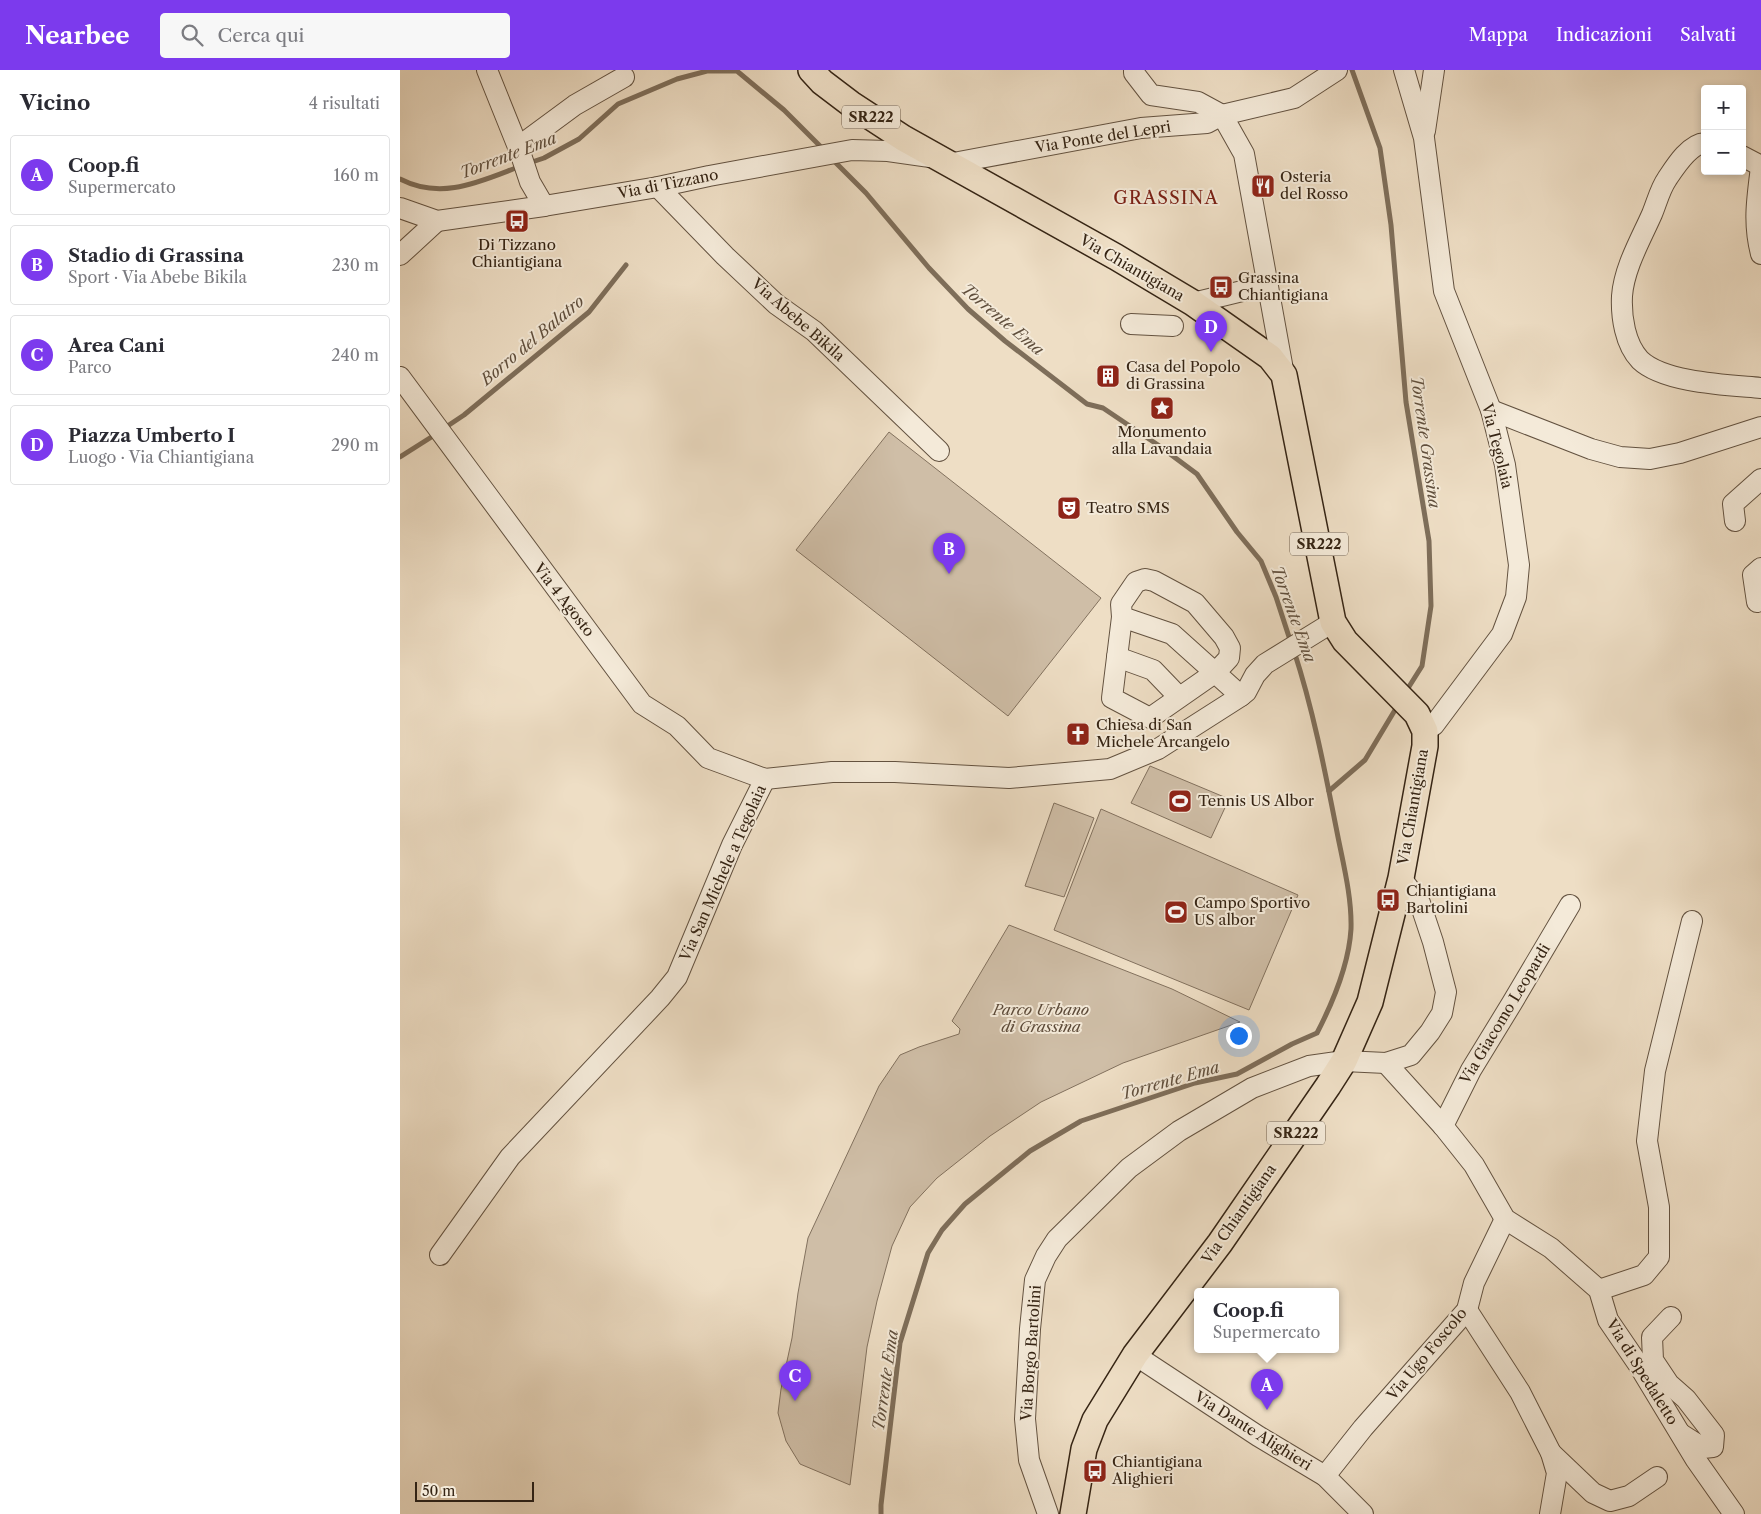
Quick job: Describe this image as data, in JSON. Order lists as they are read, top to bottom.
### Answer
{
  "streets": {
    "main road": ["SR222", "Via Chiantigiana"],
    "street": [
      "Via Ponte del Lepri",
      "Via di Tizzano",
      "Via Abebe Bikila",
      "Via Tegolaia",
      "Via 4 Agosto",
      "Via San Michele a Tegolaia",
      "Via Giacomo Leopardi",
      "Via Borgo Bartolini",
      "Via Ugo Foscolo",
      "Via di Spedaletto",
      "Via Dante Alighieri"
    ]
  },
  "crossings": [
    ["Via Ponte del Lepri", "Via di Tizzano"],
    ["Via Ponte del Lepri", "Via Chiantigiana"],
    ["Via di Tizzano", "Via Chiantigiana"],
    ["Via di Tizzano", "Via Abebe Bikila"],
    ["Via Chiantigiana", "Via Tegolaia"],
    ["Via Chiantigiana", "Via San Michele a Tegolaia"],
    ["Via Chiantigiana", "Via Borgo Bartolini"],
    ["Via Chiantigiana", "Via Dante Alighieri"],
    ["Via 4 Agosto", "Via San Michele a Tegolaia"],
    ["Via Ugo Foscolo", "Via Dante Alighieri"]
  ],
  "districts": ["GRASSINA"],
  "water": ["Torrente Ema", "Borro del Balatro", "Torrente Grassina"],
  "parks": ["Parco Urbano di Grassina"],
  "places": {
    "restaurant": ["Osteria del Rosso"],
    "bus stop": [
      "Di Tizzano Chiantigiana",
      "Grassina Chiantigiana",
      "Chiantigiana Bartolini",
      "Chiantigiana Alighieri"
    ],
    "building": ["Casa del Popolo di Grassina"],
    "place": ["Monumento alla Lavandaia"],
    "theatre": ["Teatro SMS"],
    "church": ["Chiesa di San Michele Arcangelo"],
    "sports": ["Tennis US Albor", "Campo Sportivo US albor"]
  },
  "scale_bar": "50 m",
  "page": {
    "header": "Nearbee",
    "search": "Cerca qui",
    "nav": ["Mappa", "Indicazioni", "Salvati"],
    "heading": ["Vicino", "4 risultati"],
    "map_buttons": ["+", "−"],
    "list": [
      {
        "mark": "A",
        "name": "Coop.fi",
        "note": "Supermercato",
        "value": "160 m"
      },
      {
        "mark": "B",
        "name": "Stadio di Grassina",
        "note": "Sport · Via Abebe Bikila",
        "value": "230 m"
      },
      {
        "mark": "C",
        "name": "Area Cani",
        "note": "Parco",
        "value": "240 m"
      },
      {
        "mark": "D",
        "name": "Piazza Umberto I",
        "note": "Luogo · Via Chiantigiana",
        "value": "290 m"
      }
    ],
    "pins": [
      "D",
      "B",
      "C",
      "A"
    ],
    "popup": ["Coop.fi", "Supermercato"],
    "scale": "50 m"
  }
}
